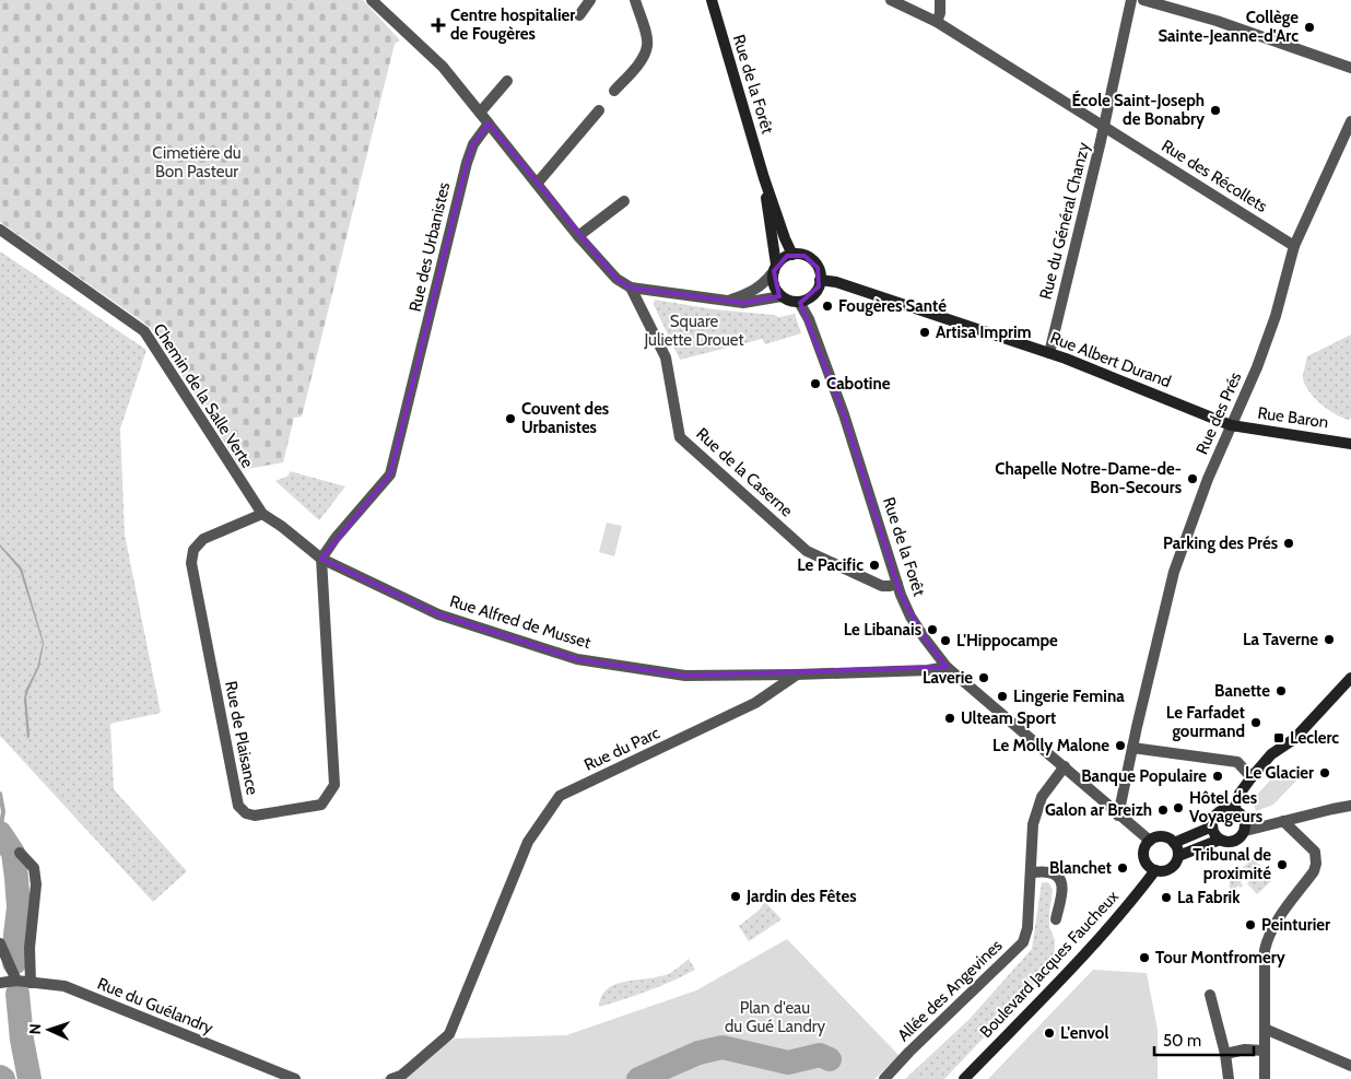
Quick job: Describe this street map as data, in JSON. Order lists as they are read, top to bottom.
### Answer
{
  "streets": {
    "main road": [
      "Rue de la Forêt",
      "Rue Albert Durand",
      "Rue Baron",
      "Boulevard Jacques Faucheux"
    ],
    "street": [
      "Rue des Récollets",
      "Rue du Général Chanzy",
      "Rue des Urbanistes",
      "Chemin de la Salle Verte",
      "Rue des Prés",
      "Rue de la Caserne",
      "Rue Alfred de Musset",
      "Rue de Plaisance",
      "Rue du Parc",
      "Allée des Angevines",
      "Rue du Guélandry"
    ]
  },
  "crossings": [
    ["Rue de la Forêt", "Rue Albert Durand"],
    ["Rue de la Forêt", "Rue des Prés"],
    ["Rue de la Forêt", "Rue de la Caserne"],
    ["Rue de la Forêt", "Boulevard Jacques Faucheux"],
    ["Rue de la Forêt", "Allée des Angevines"],
    ["Rue des Récollets", "Rue du Général Chanzy"],
    ["Rue des Récollets", "Rue des Prés"],
    ["Rue du Général Chanzy", "Rue Albert Durand"],
    ["Rue des Urbanistes", "Rue Alfred de Musset"],
    ["Rue des Urbanistes", "Rue de Plaisance"],
    ["Rue Albert Durand", "Rue des Prés"],
    ["Rue Albert Durand", "Rue Baron"],
    ["Chemin de la Salle Verte", "Rue Alfred de Musset"],
    ["Chemin de la Salle Verte", "Rue de Plaisance"],
    ["Rue des Prés", "Rue Baron"],
    ["Rue Alfred de Musset", "Rue de Plaisance"],
    ["Rue Alfred de Musset", "Rue du Parc"]
  ],
  "parks": ["Cimetière du Bon Pasteur", "Square Juliette Drouet", "Plan d'eau du Gué Landry"],
  "places": {
    "health": ["Centre hospitalier de Fougères"],
    "other": [
      "Collège Sainte-Jeanne-d'Arc",
      "École Saint-Joseph de Bonabry",
      "Fougères Santé",
      "Artisa Imprim",
      "Cabotine",
      "Couvent des Urbanistes",
      "Chapelle Notre-Dame-de- Bon-Secours",
      "Parking des Prés",
      "Le Pacific",
      "Le Libanais",
      "La Taverne",
      "L'Hippocampe",
      "Laverie",
      "Banette",
      "Lingerie Femina",
      "Ulteam Sport",
      "Le Farfadet gourmand",
      "Le Molly Malone",
      "Le Glacier",
      "Banque Populaire",
      "Hôtel des Voyageurs",
      "Galon ar Breizh",
      "Tribunal de proximité",
      "Blanchet",
      "Jardin des Fêtes",
      "La Fabrik",
      "Peinturier",
      "Tour Montfromery",
      "L'envol"
    ],
    "transit": ["Leclerc"]
  },
  "scale_bar": "50 m",
  "north": "left"
}
